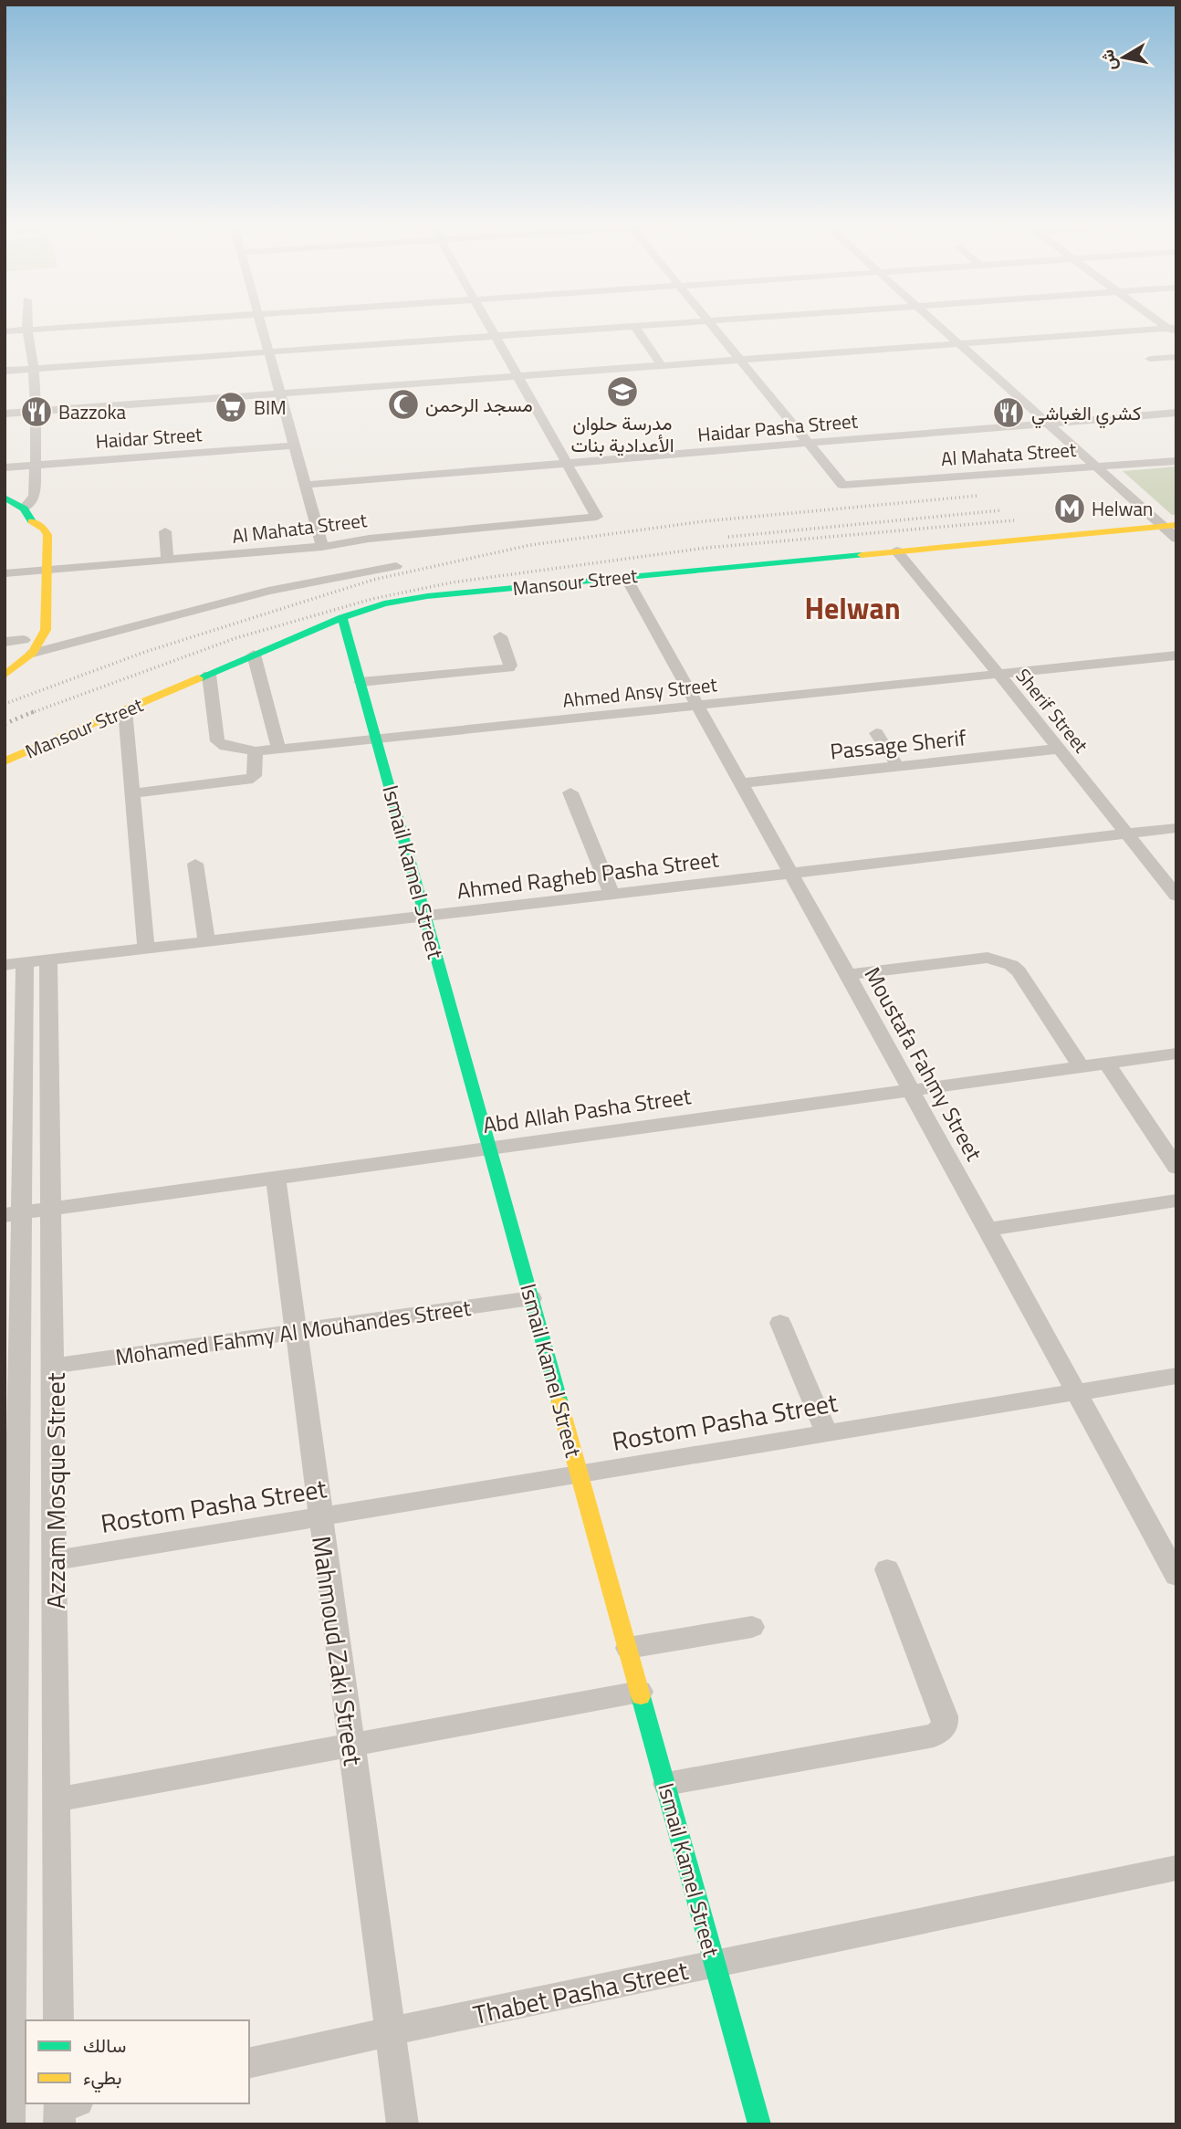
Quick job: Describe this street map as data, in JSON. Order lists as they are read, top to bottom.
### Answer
{
  "streets": {
    "street": [
      "Haidar Pasha Street",
      "Haidar Street",
      "Al Mahata Street",
      "Mansour Street",
      "Ahmed Ansy Street",
      "Sherif Street",
      "Passage Sherif",
      "Ismail Kamel Street",
      "Ahmed Ragheb Pasha Street",
      "Moustafa Fahmy Street",
      "Abd Allah Pasha Street",
      "Mohamed Fahmy Al Mouhandes Street",
      "Rostom Pasha Street",
      "Azzam Mosque Street",
      "Mahmoud Zaki Street",
      "Thabet Pasha Street"
    ]
  },
  "crossings": [
    ["Haidar Pasha Street", "Al Mahata Street"],
    ["Mansour Street", "Ahmed Ansy Street"],
    ["Mansour Street", "Sherif Street"],
    ["Mansour Street", "Ismail Kamel Street"],
    ["Mansour Street", "Moustafa Fahmy Street"],
    ["Ahmed Ansy Street", "Sherif Street"],
    ["Ahmed Ansy Street", "Ismail Kamel Street"],
    ["Ahmed Ansy Street", "Moustafa Fahmy Street"],
    ["Sherif Street", "Passage Sherif"],
    ["Sherif Street", "Ahmed Ragheb Pasha Street"],
    ["Passage Sherif", "Moustafa Fahmy Street"],
    ["Ismail Kamel Street", "Ahmed Ragheb Pasha Street"],
    ["Ismail Kamel Street", "Abd Allah Pasha Street"],
    ["Ismail Kamel Street", "Mohamed Fahmy Al Mouhandes Street"],
    ["Ismail Kamel Street", "Rostom Pasha Street"],
    ["Ismail Kamel Street", "Thabet Pasha Street"],
    ["Ahmed Ragheb Pasha Street", "Moustafa Fahmy Street"],
    ["Ahmed Ragheb Pasha Street", "Azzam Mosque Street"],
    ["Moustafa Fahmy Street", "Abd Allah Pasha Street"],
    ["Moustafa Fahmy Street", "Rostom Pasha Street"],
    ["Abd Allah Pasha Street", "Azzam Mosque Street"],
    ["Abd Allah Pasha Street", "Mahmoud Zaki Street"],
    ["Mohamed Fahmy Al Mouhandes Street", "Azzam Mosque Street"],
    ["Mohamed Fahmy Al Mouhandes Street", "Mahmoud Zaki Street"],
    ["Rostom Pasha Street", "Azzam Mosque Street"],
    ["Rostom Pasha Street", "Mahmoud Zaki Street"],
    ["Mahmoud Zaki Street", "Thabet Pasha Street"]
  ],
  "districts": ["Helwan"],
  "places": {
    "school or university": ["مدرسة حلوان الأعدادية بنات"],
    "mosque": ["مسجد الرحمن"],
    "supermarket": ["BIM"],
    "restaurant": ["Bazzoka", "كشري الغباشي"],
    "metro station": ["Helwan"]
  },
  "legend": ["سالك", "بطيء"],
  "north": "left"
}
